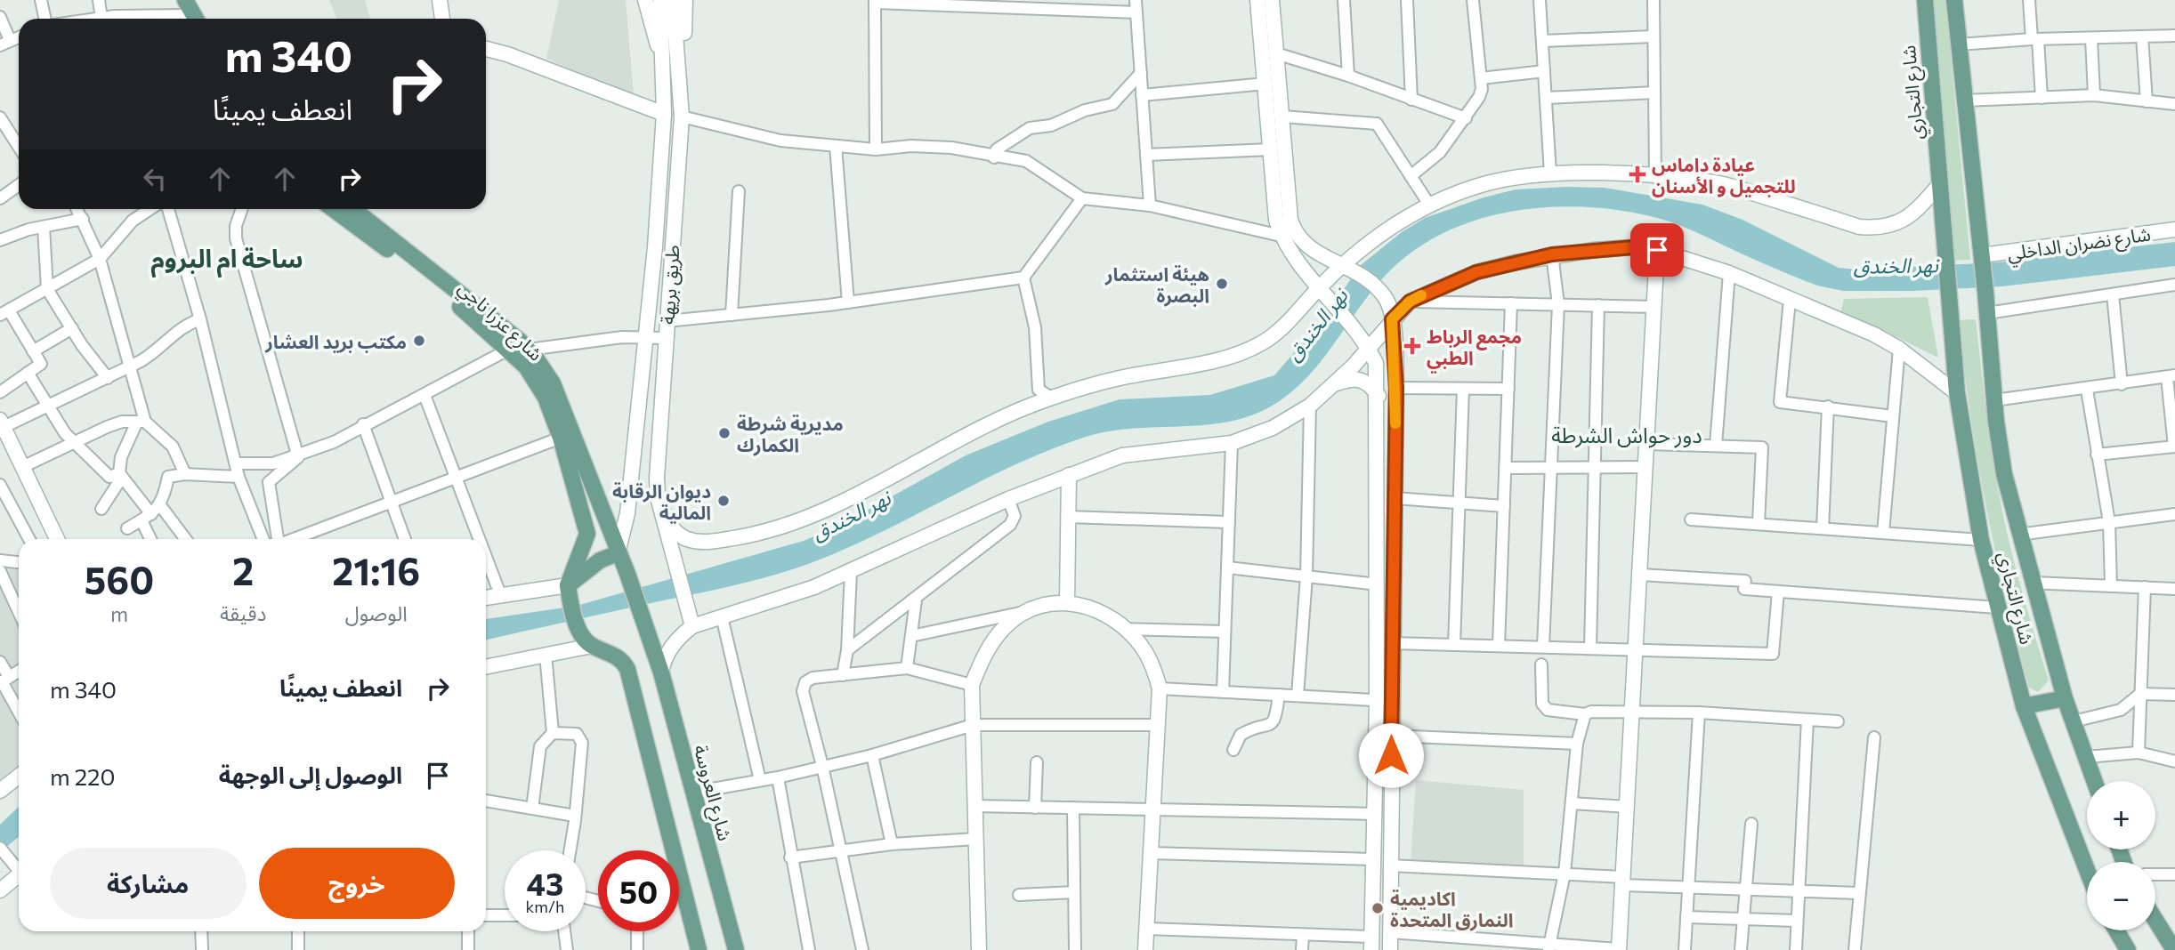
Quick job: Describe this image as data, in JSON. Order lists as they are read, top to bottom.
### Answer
{
  "streets": {
    "main road": [
      "شارع التجاري",
      "شارع نضران الداخلي",
      "طريق بريهة",
      "شارع عزرا ناجي",
      "شارع العروسة"
    ]
  },
  "crossings": [
    ["شارع التجاري", "شارع نضران الداخلي"],
    ["طريق بريهة", "شارع عزرا ناجي"],
    ["شارع عزرا ناجي", "شارع العروسة"]
  ],
  "districts": ["ساحة ام البروم", "دور حواش الشرطة"],
  "water": ["نهر الخندق"],
  "places": {
    "health": ["عيادة داماس للتجميل و الأسنان", "مجمع الرباط الطبي"],
    "other": [
      "هيئة استثمار البصرة",
      "مكتب بريد العشار",
      "مديرية شرطة الكمارك",
      "ديوان الرقابة المالية",
      "اكاديمية النمارق المتحدة"
    ]
  },
  "page": {
    "turn": ["340 m", "انعطف يمينًا"],
    "eta": [
      "21:16",
      "الوصول",
      "2",
      "دقيقة",
      "560",
      "m"
    ],
    "list": [
      {
        "name": "انعطف يمينًا",
        "value": "340 m"
      },
      {
        "name": "الوصول إلى الوجهة",
        "value": "220 m"
      }
    ],
    "map_buttons": ["+", "−"],
    "buttons": ["خروج", "مشاركة"],
    "speed": "43 km/h",
    "limit": "50"
  }
}
